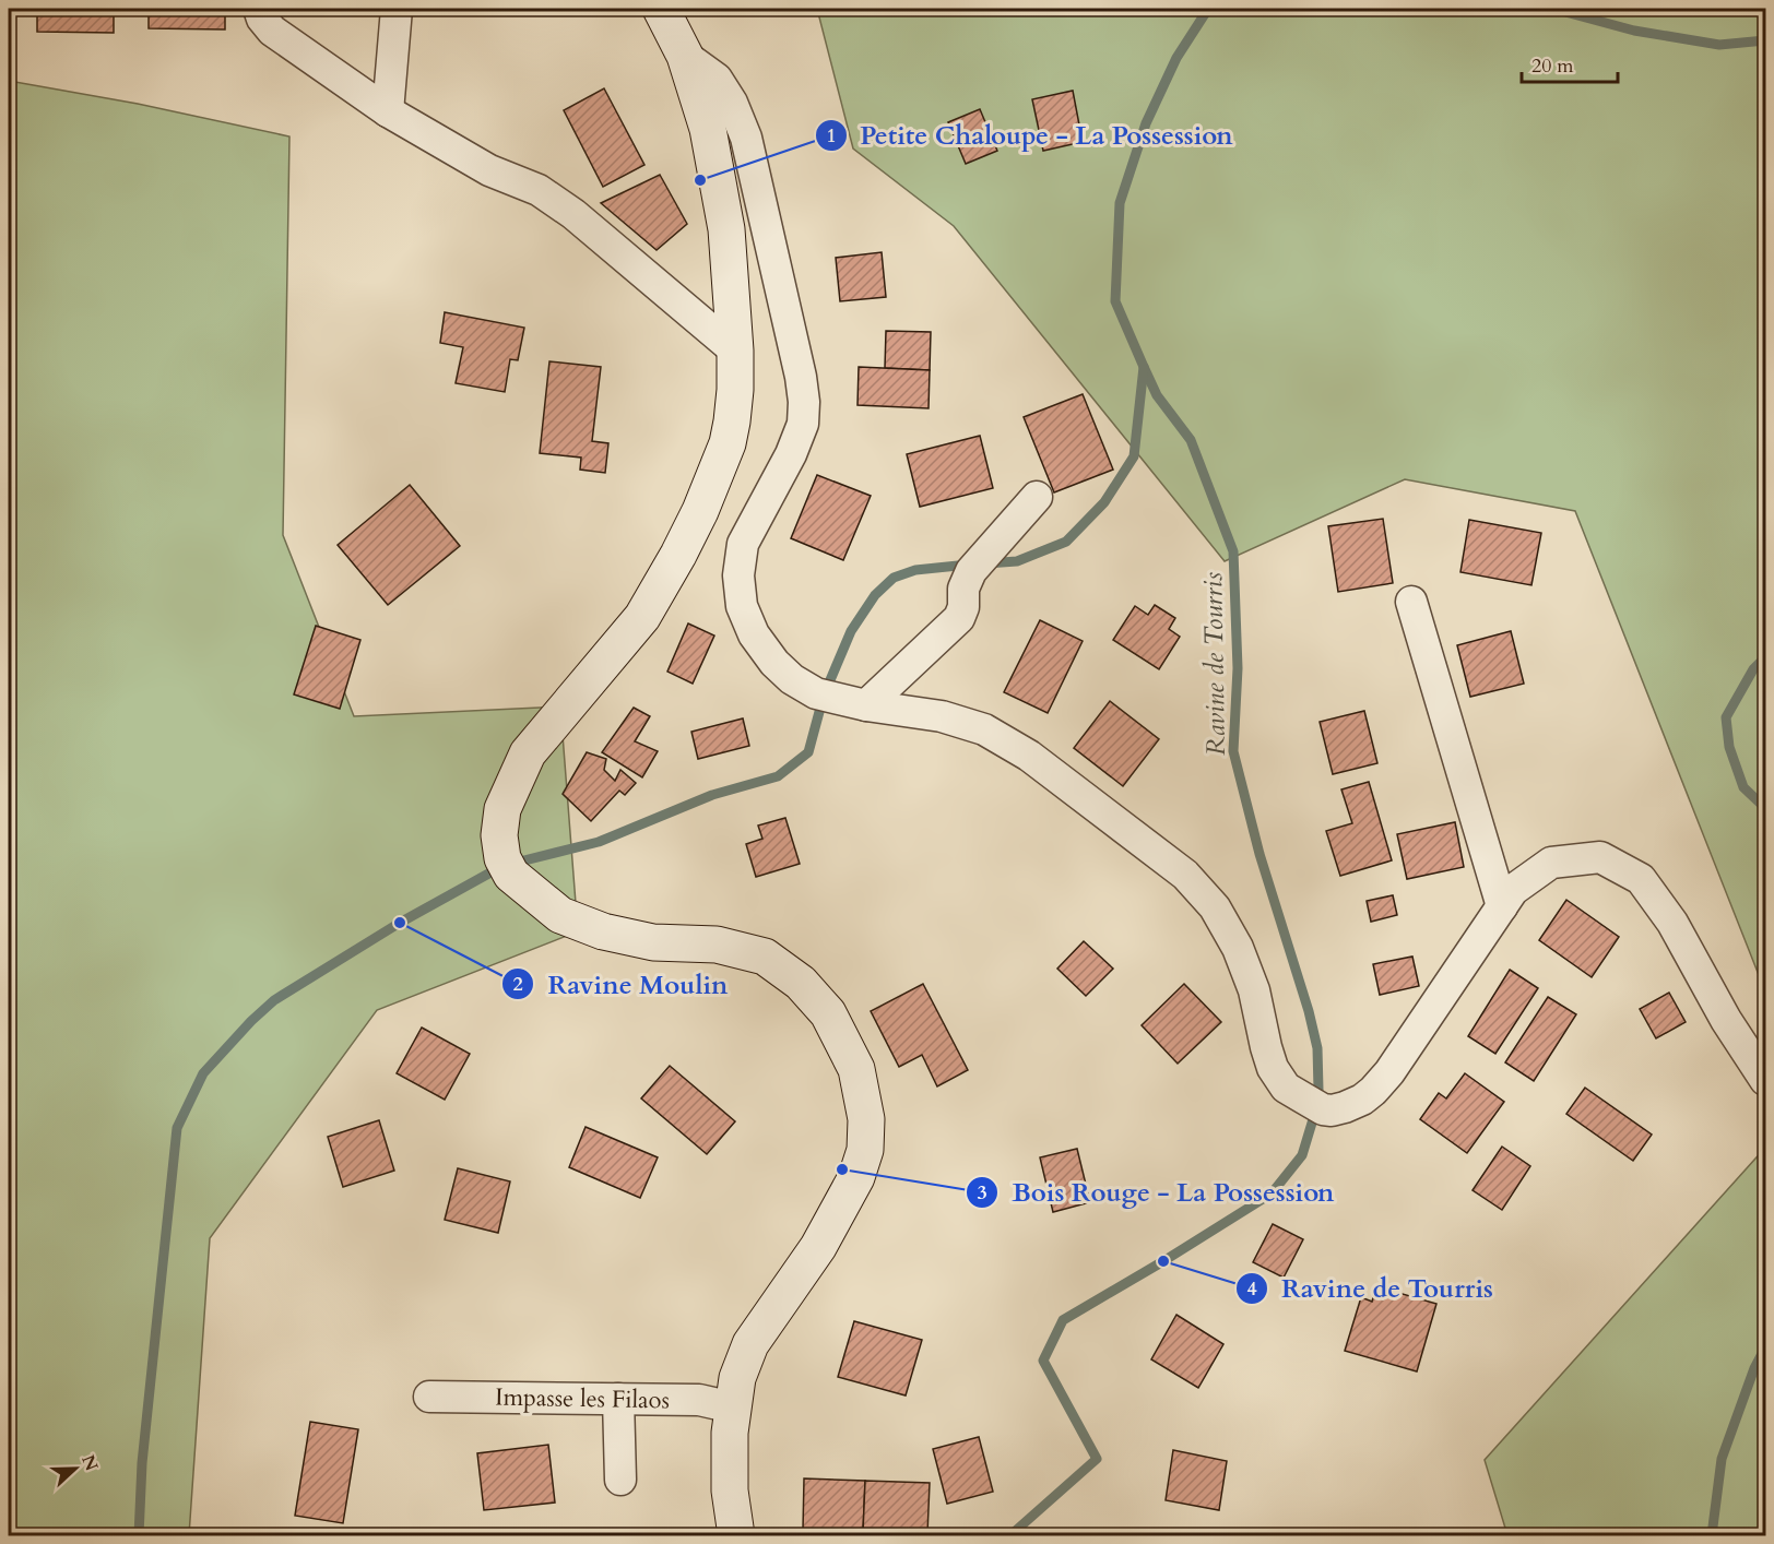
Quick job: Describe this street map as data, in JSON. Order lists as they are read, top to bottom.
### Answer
{
  "streets": {
    "street": ["Impasse les Filaos"]
  },
  "water": ["Ravine de Tourris"],
  "places": [
    "Petite Chaloupe - La Possession",
    "Ravine Moulin",
    "Bois Rouge - La Possession",
    "Ravine de Tourris"
  ],
  "scale_bar": "20 m",
  "north": "right"
}
